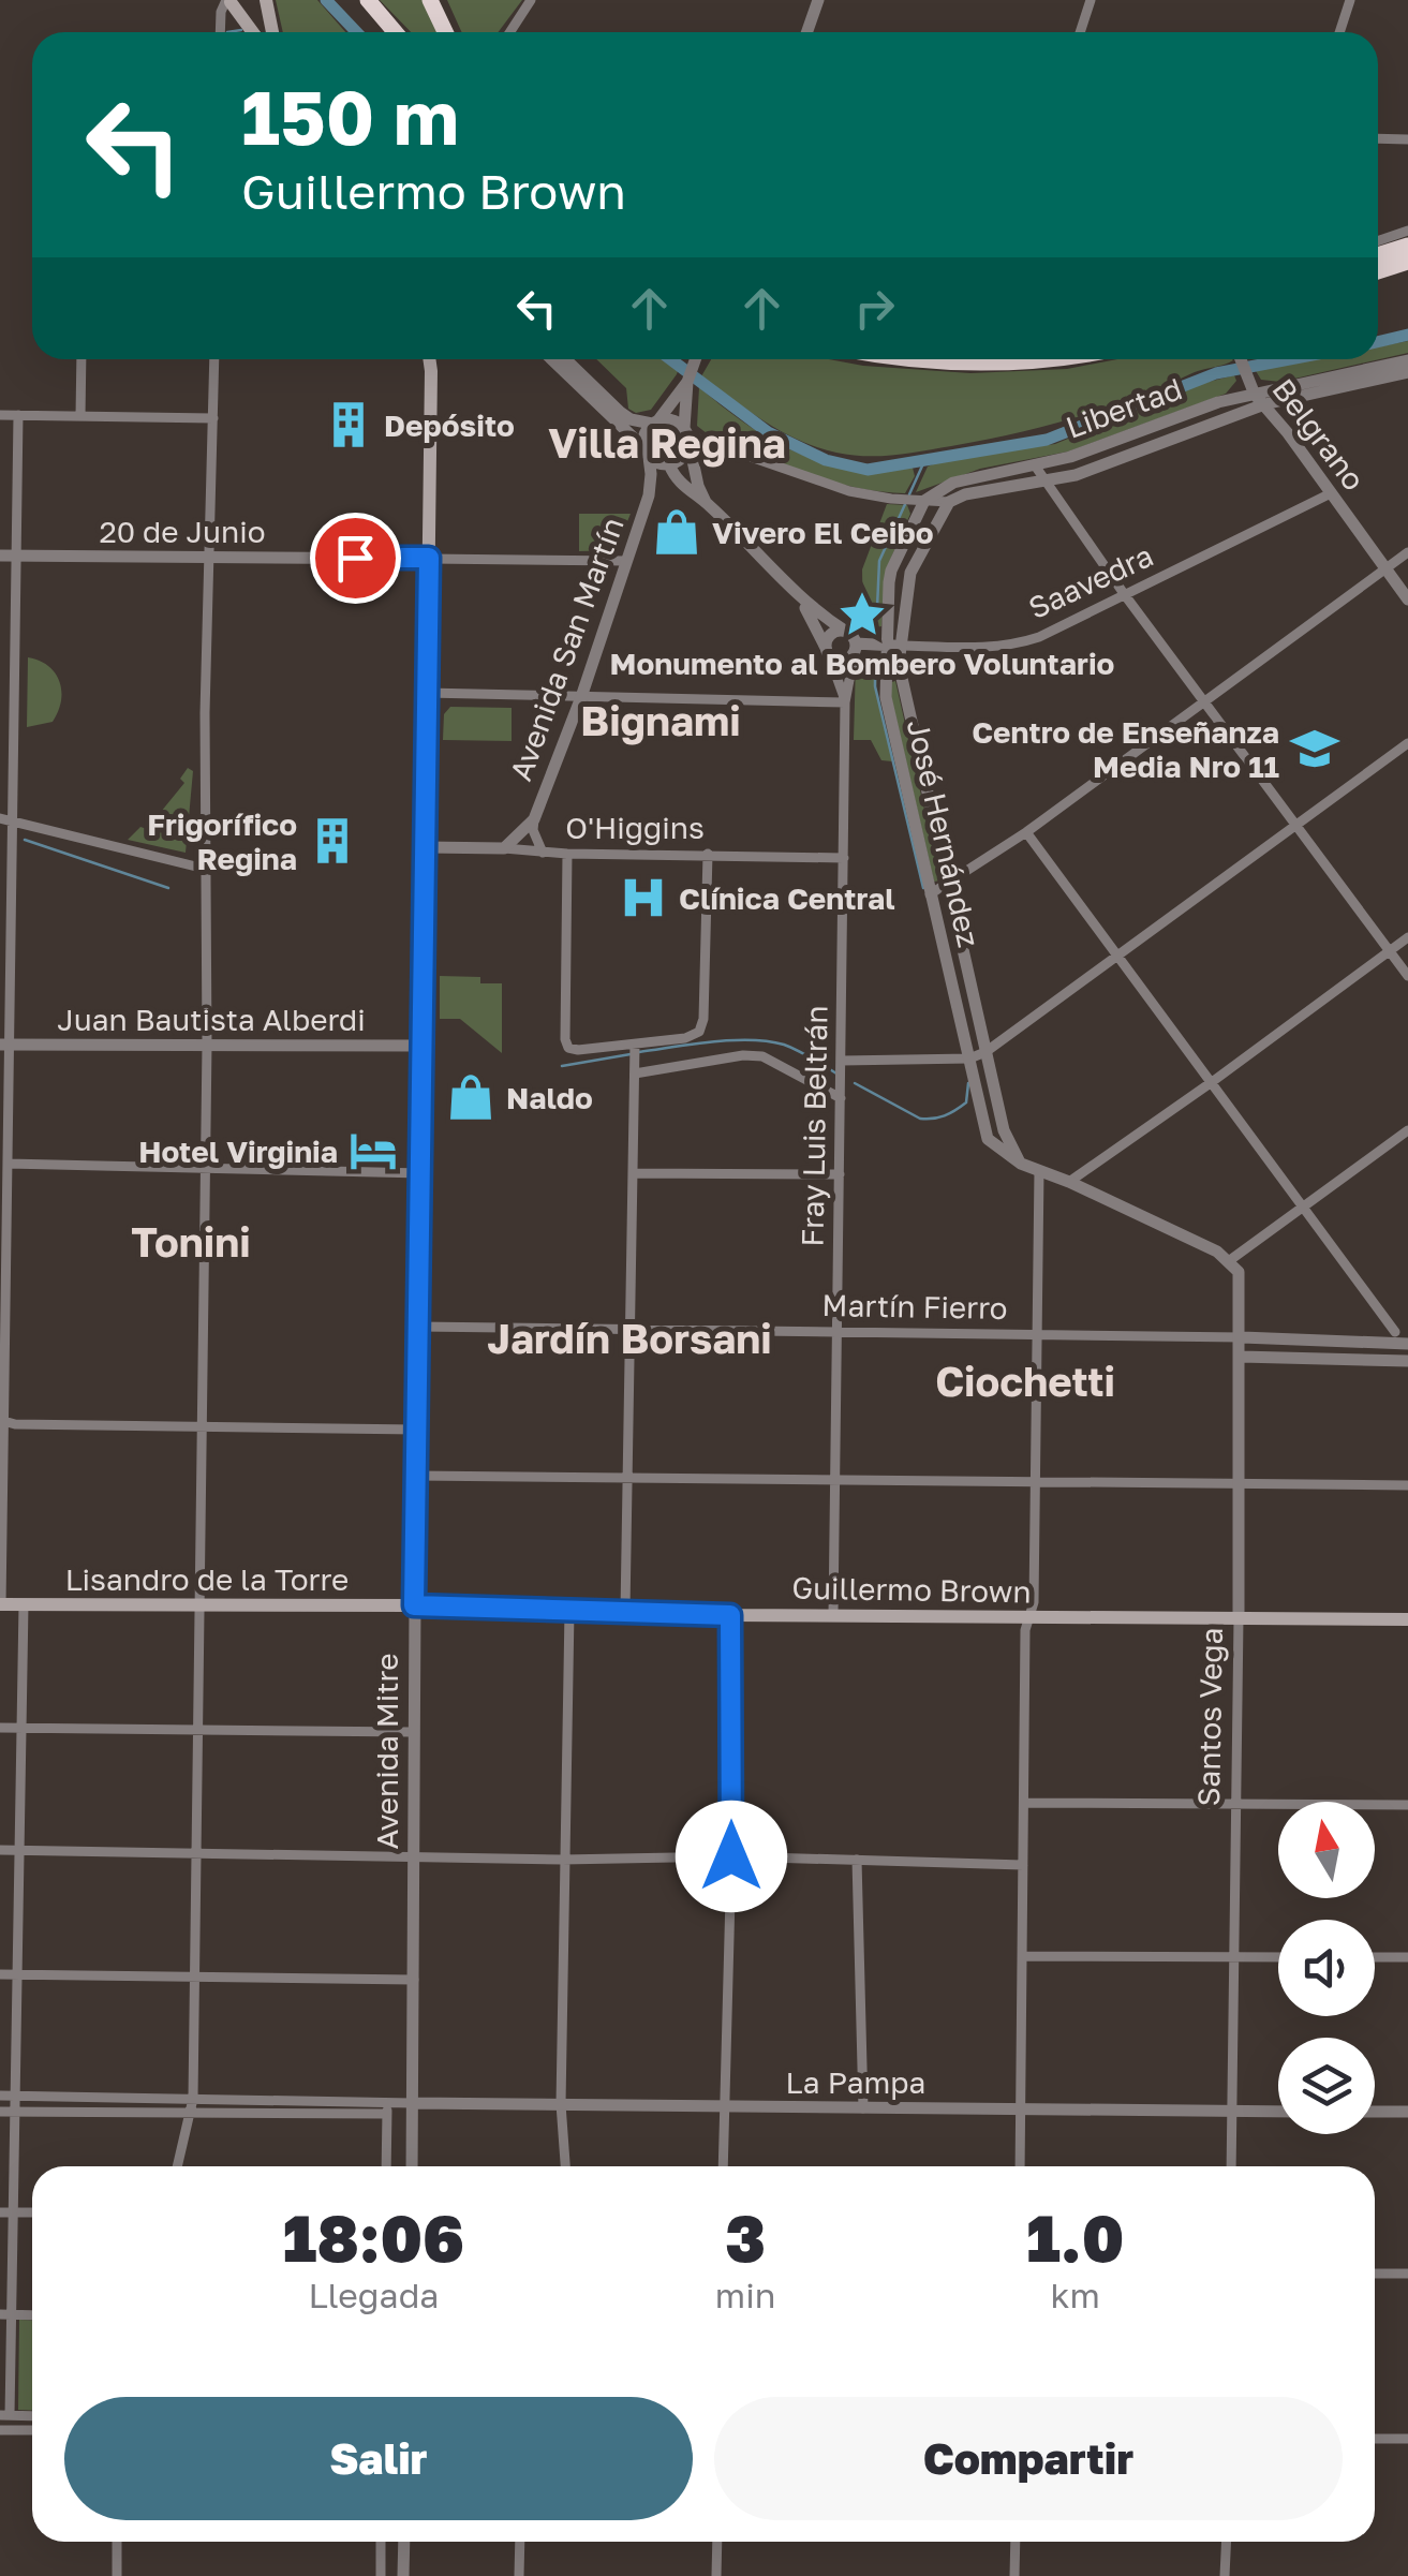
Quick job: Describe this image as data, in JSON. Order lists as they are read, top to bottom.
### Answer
{
  "streets": {
    "main road": ["Lisandro de la Torre", "Guillermo Brown", "Avenida Mitre"],
    "street": [
      "Libertad",
      "Belgrano",
      "20 de Junio",
      "Saavedra",
      "Avenida San Martín",
      "O'Higgins",
      "José Hernández",
      "Juan Bautista Alberdi",
      "Fray Luis Beltrán",
      "Martín Fierro",
      "Santos Vega",
      "La Pampa"
    ]
  },
  "crossings": [
    ["Libertad", "Belgrano"],
    ["Libertad", "Avenida San Martín"],
    ["Libertad", "José Hernández"],
    ["Libertad", "Fray Luis Beltrán"],
    ["Belgrano", "Saavedra"],
    ["20 de Junio", "Avenida Mitre"],
    ["Saavedra", "José Hernández"],
    ["Saavedra", "Fray Luis Beltrán"],
    ["Avenida San Martín", "O'Higgins"],
    ["Avenida San Martín", "Fray Luis Beltrán"],
    ["O'Higgins", "Fray Luis Beltrán"],
    ["O'Higgins", "Avenida Mitre"],
    ["José Hernández", "Santos Vega"],
    ["Juan Bautista Alberdi", "Avenida Mitre"],
    ["Fray Luis Beltrán", "Martín Fierro"],
    ["Fray Luis Beltrán", "Guillermo Brown"],
    ["Martín Fierro", "Santos Vega"],
    ["Martín Fierro", "Avenida Mitre"],
    ["Lisandro de la Torre", "Guillermo Brown"],
    ["Lisandro de la Torre", "Avenida Mitre"],
    ["Guillermo Brown", "Santos Vega"],
    ["Guillermo Brown", "Avenida Mitre"],
    ["Santos Vega", "La Pampa"],
    ["Avenida Mitre", "La Pampa"]
  ],
  "districts": [
    "Villa Regina",
    "Bignami",
    "Tonini",
    "Jardín Borsani",
    "Ciochetti"
  ],
  "places": {
    "building": ["Depósito", "Frigorífico Regina"],
    "shop": ["Vivero El Ceibo", "Naldo"],
    "place": ["Monumento al Bombero Voluntario"],
    "school or university": ["Centro de Enseñanza Media Nro 11"],
    "hospital": ["Clínica Central"],
    "hotel": ["Hotel Virginia"]
  },
  "north": "top",
  "page": {
    "turn": ["150 m", "Guillermo Brown"],
    "eta": [
      "18:06",
      "Llegada",
      "3",
      "min",
      "1.0",
      "km"
    ],
    "buttons": ["Salir", "Compartir"]
  }
}
